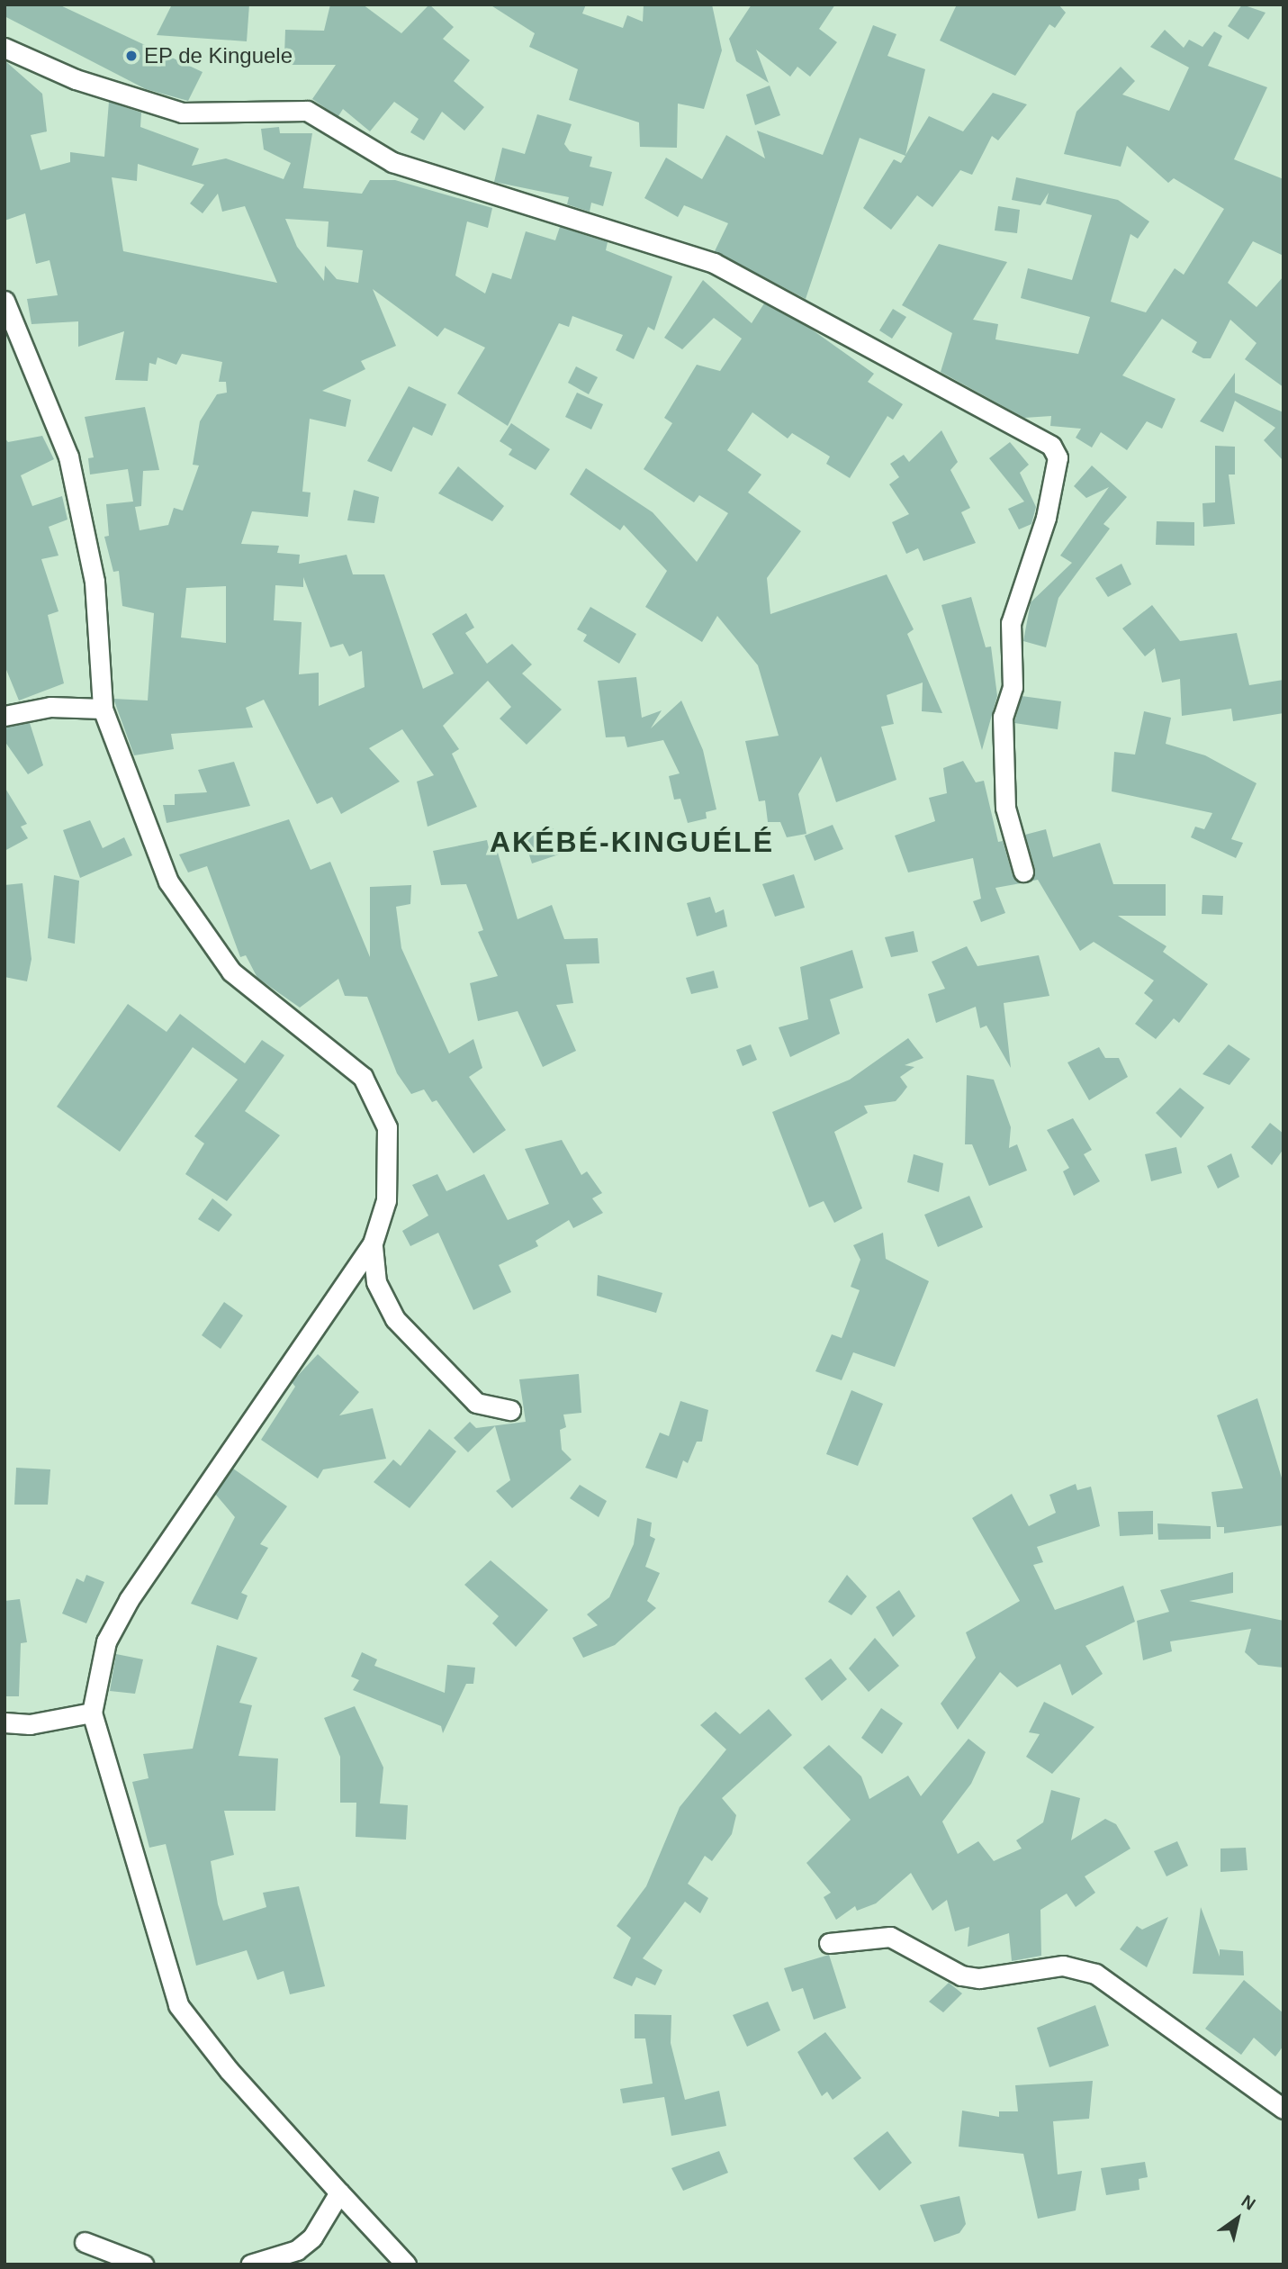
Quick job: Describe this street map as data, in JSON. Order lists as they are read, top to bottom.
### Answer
{
  "districts": ["AKÉBÉ-KINGUÉLÉ"],
  "places": ["EP de Kinguele"],
  "north": "top right"
}
